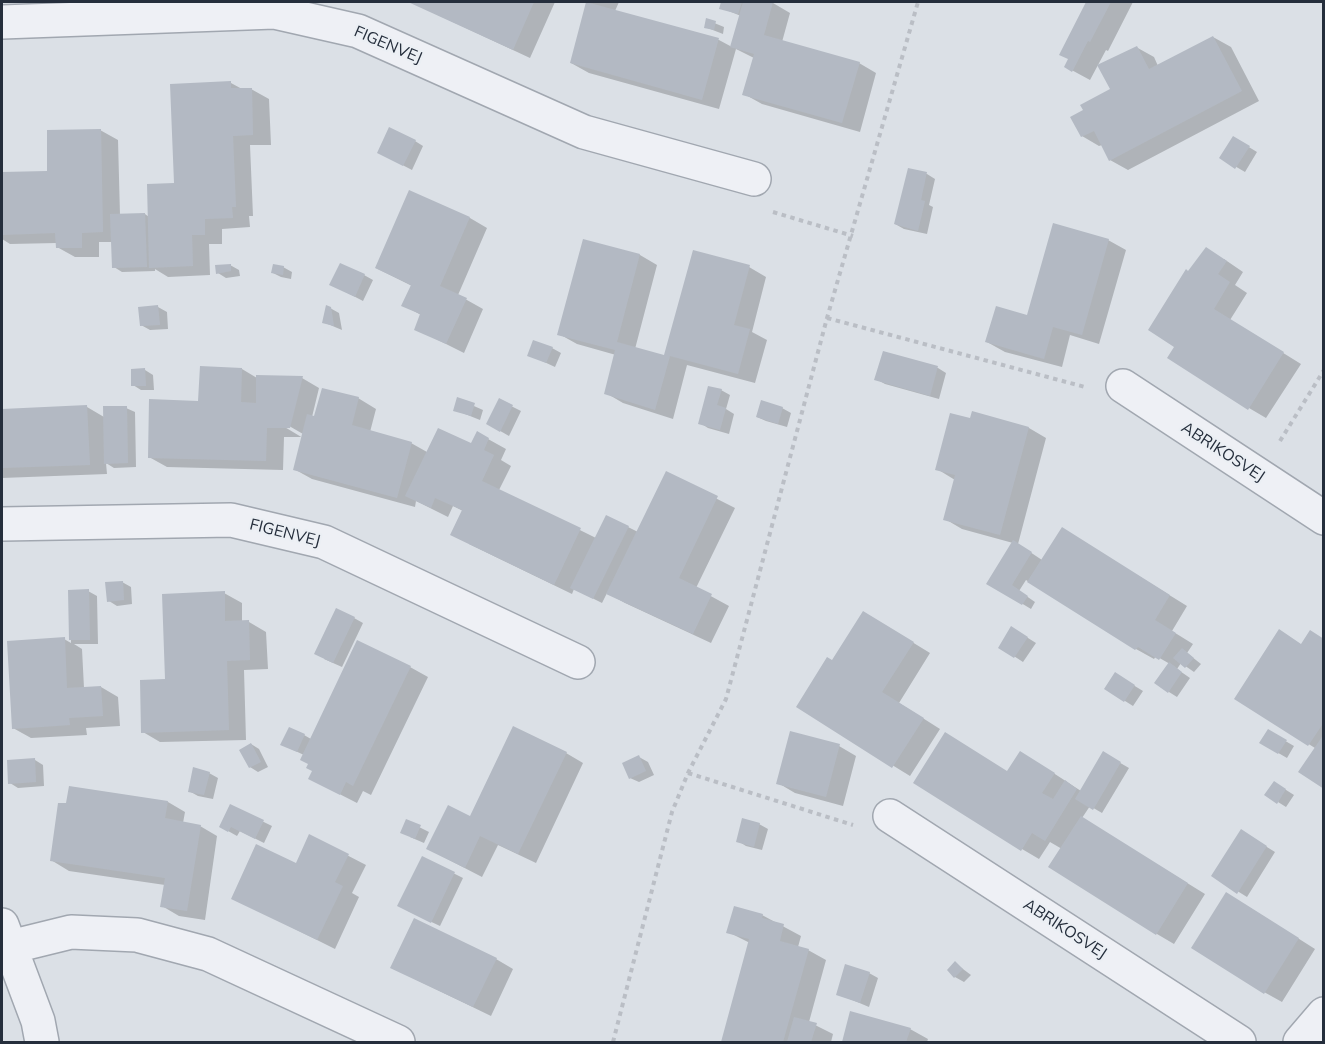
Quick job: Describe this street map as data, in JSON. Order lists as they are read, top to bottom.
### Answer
{
  "streets": {
    "street": ["FIGENVEJ", "ABRIKOSVEJ"]
  }
}
